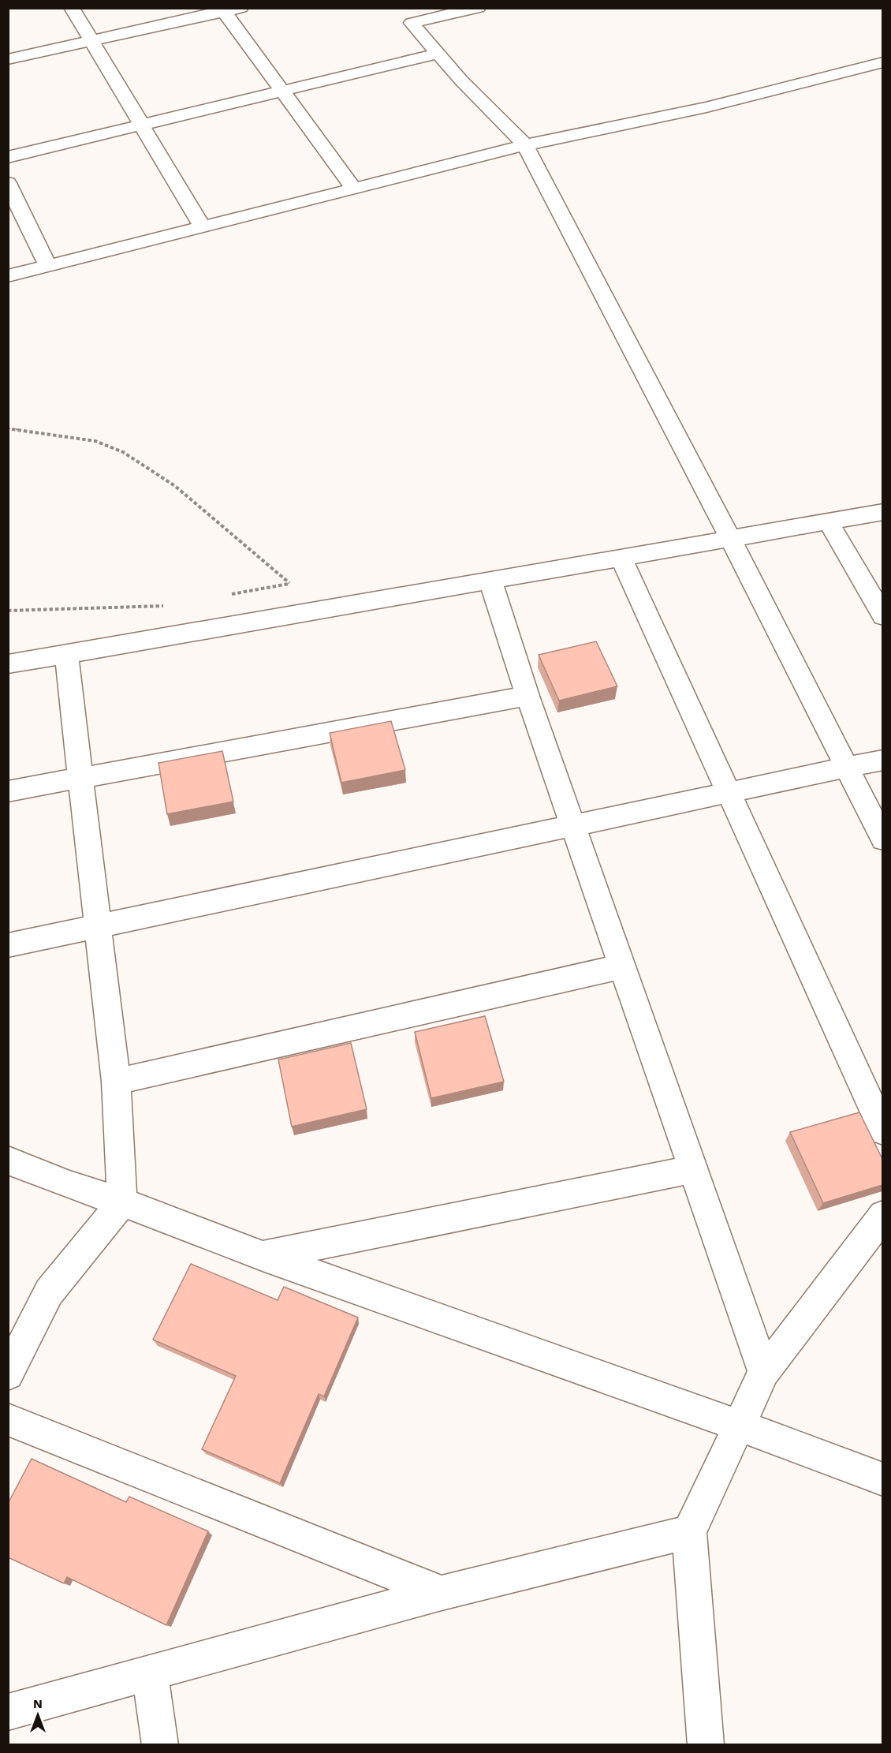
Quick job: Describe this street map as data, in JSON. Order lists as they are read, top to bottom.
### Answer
{
  "north": "top"
}
